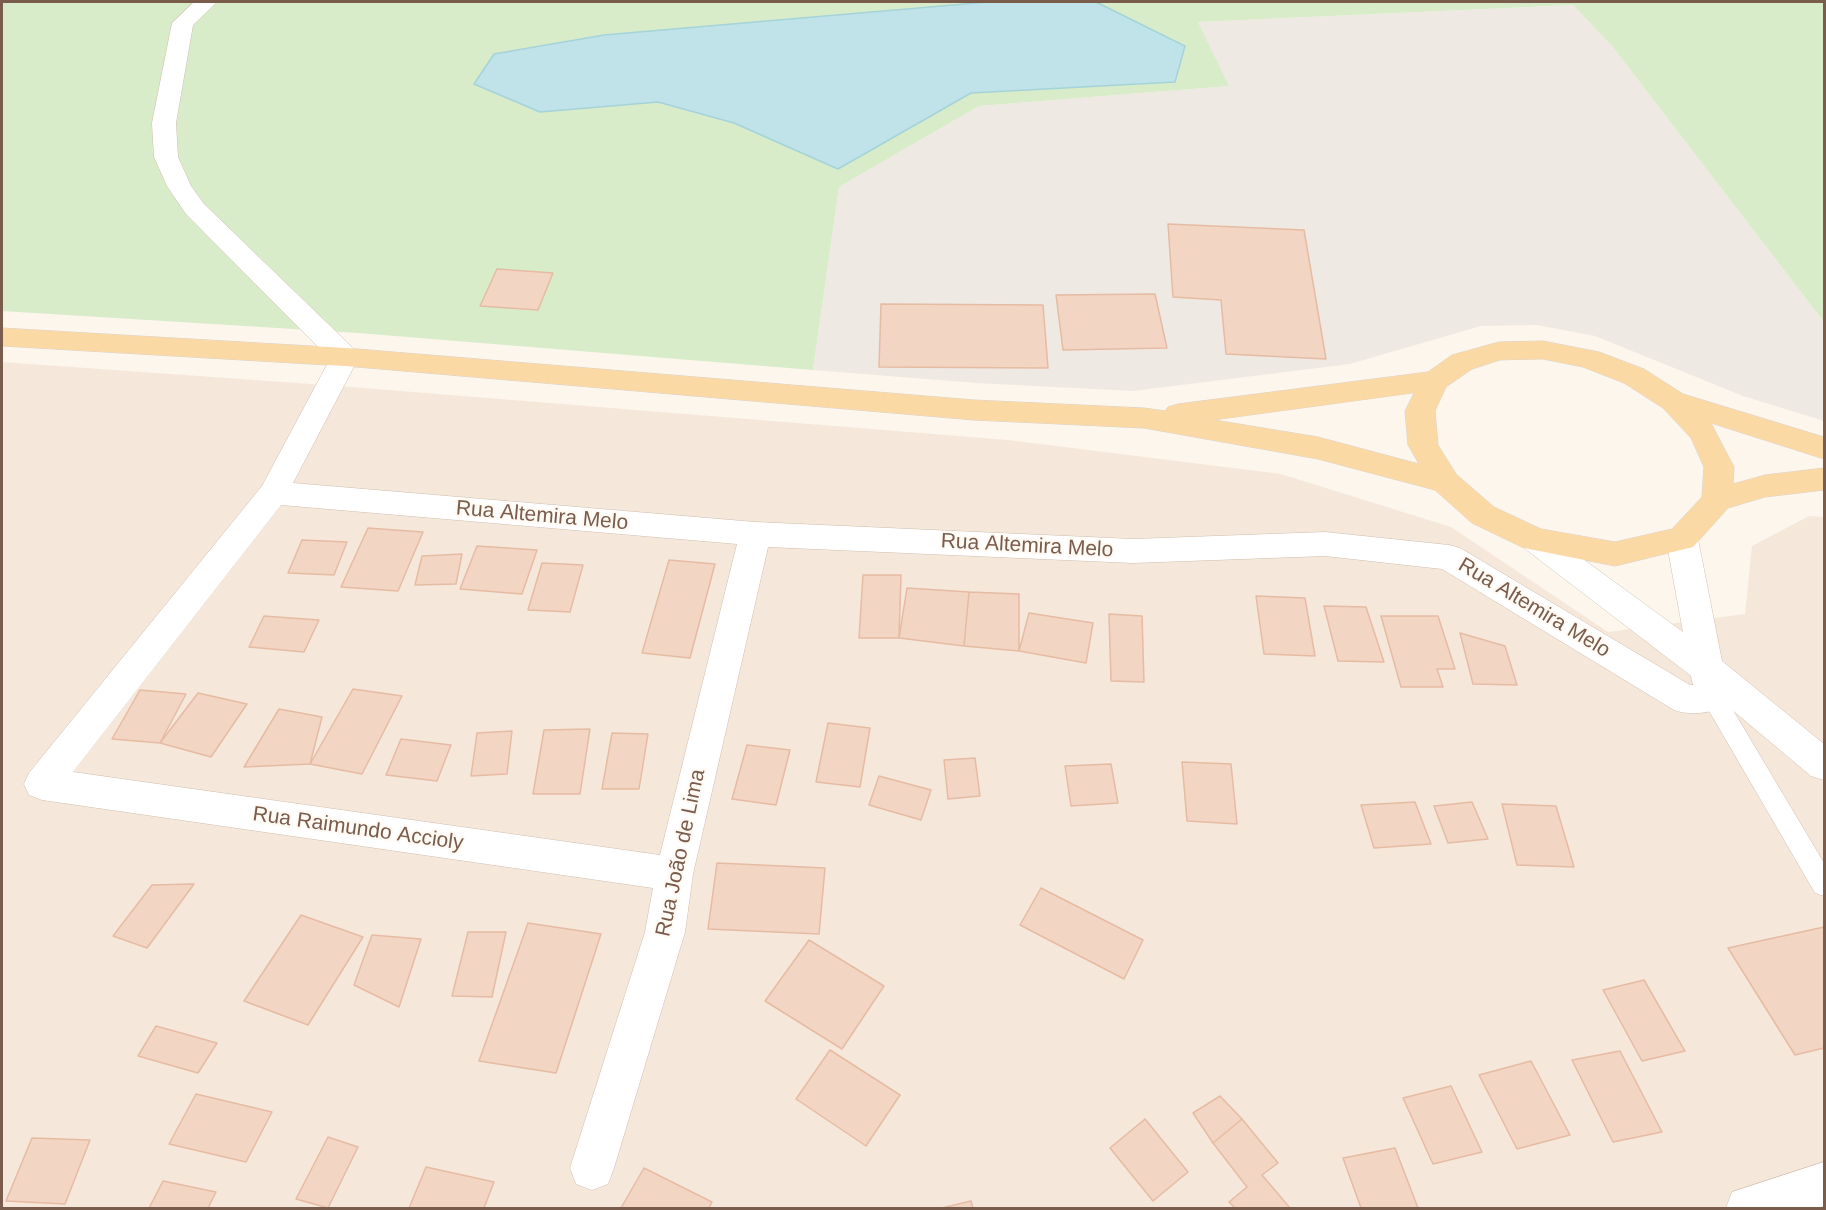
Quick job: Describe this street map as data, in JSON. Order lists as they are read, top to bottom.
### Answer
{
  "streets": {
    "street": ["Rua Altemira Melo", "Rua Raimundo Accioly", "Rua João de Lima"]
  },
  "crossings": [
    ["Rua Altemira Melo", "Rua Raimundo Accioly"],
    ["Rua Altemira Melo", "Rua João de Lima"],
    ["Rua Raimundo Accioly", "Rua João de Lima"]
  ]
}
